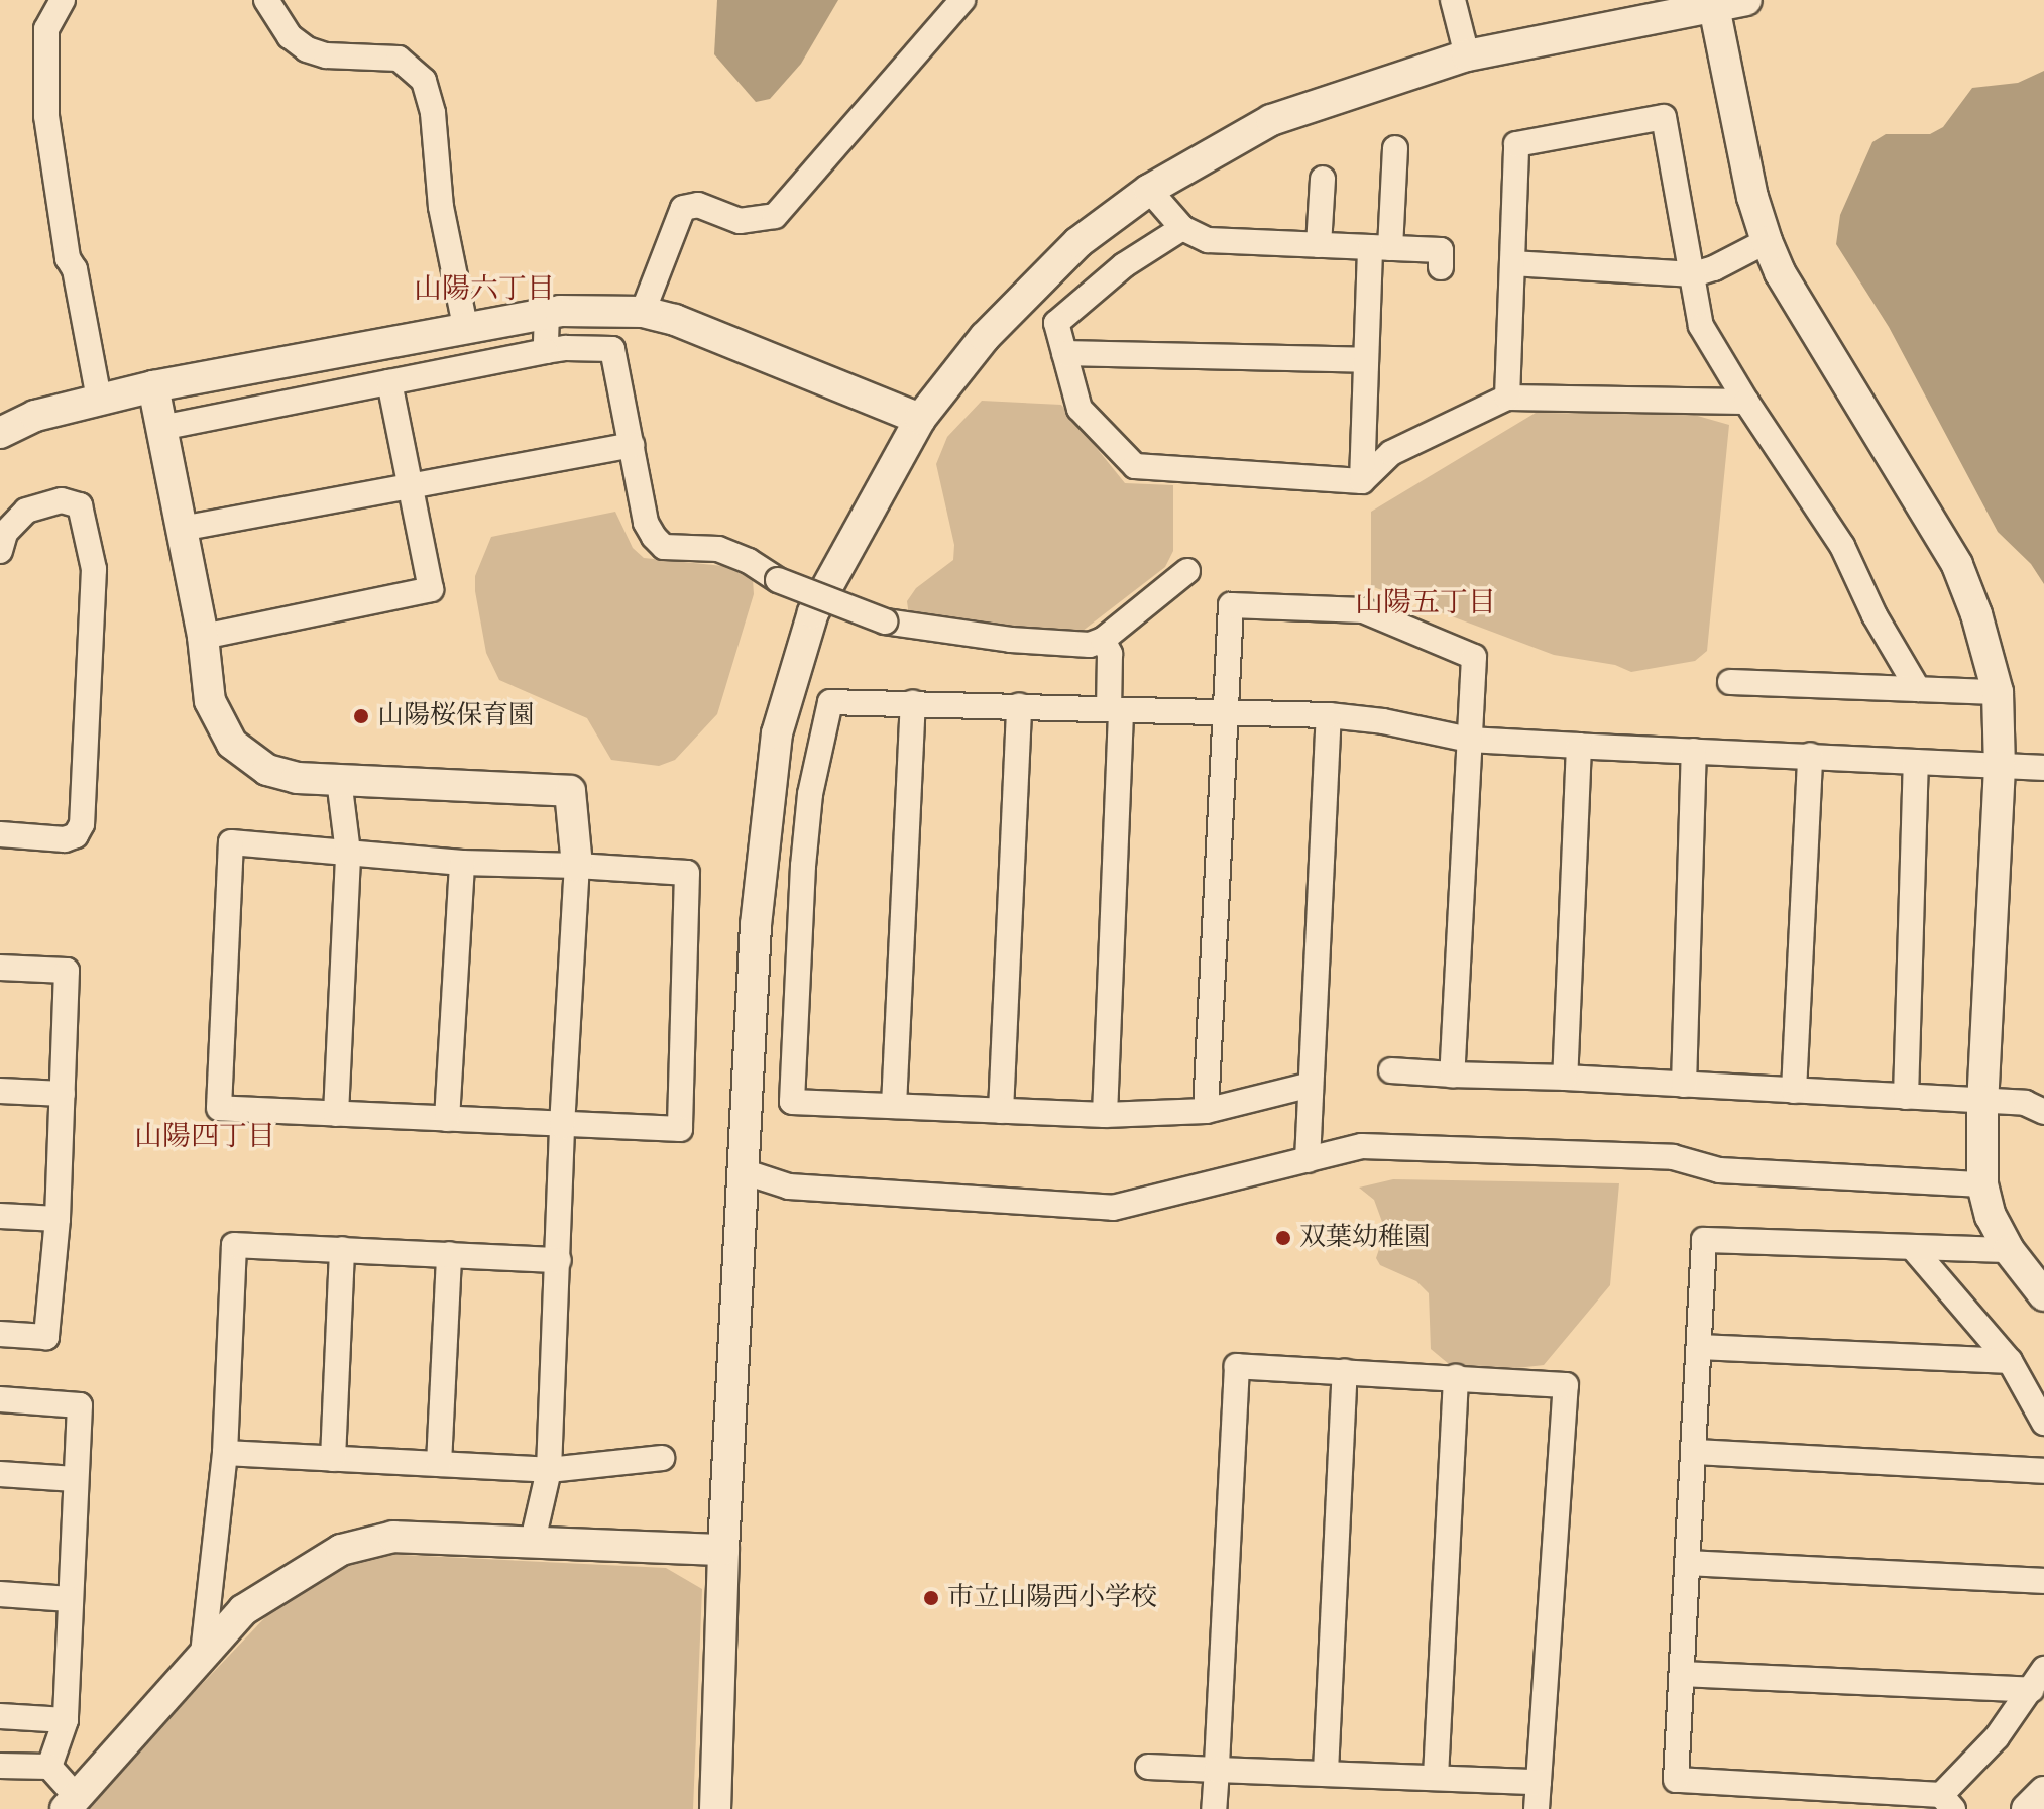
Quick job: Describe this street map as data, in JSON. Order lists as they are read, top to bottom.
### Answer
{
  "districts": ["山陽六丁目", "山陽五丁目", "山陽四丁目"],
  "places": ["山陽桜保育園", "双葉幼稚園", "市立山陽西小学校"]
}
